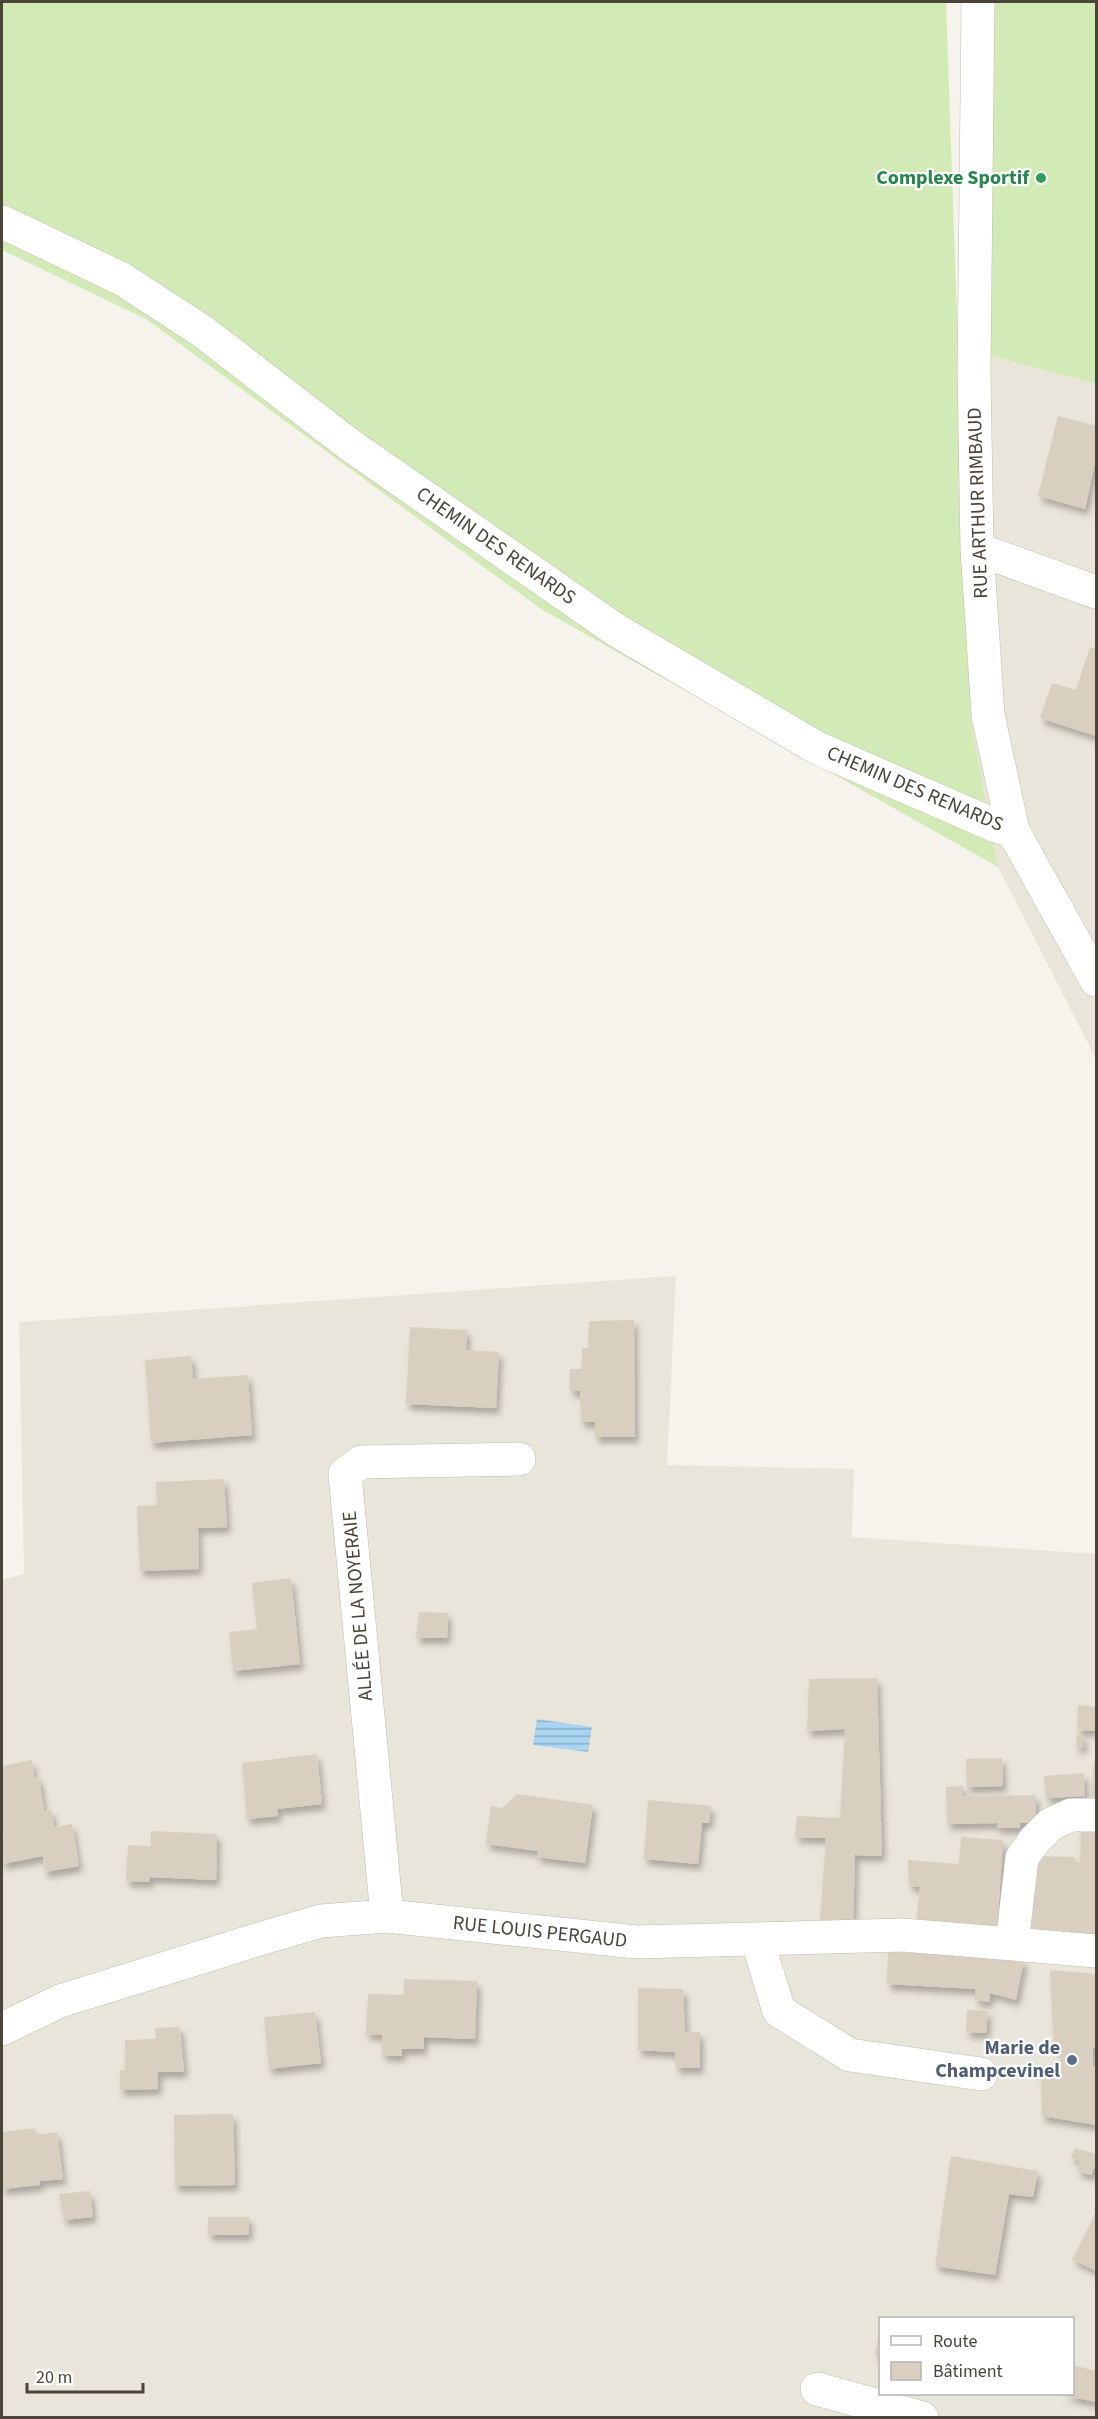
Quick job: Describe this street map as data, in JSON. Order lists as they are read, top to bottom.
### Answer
{
  "streets": {
    "street": [
      "RUE ARTHUR RIMBAUD",
      "CHEMIN DES RENARDS",
      "ALLÉE DE LA NOYERAIE",
      "RUE LOUIS PERGAUD"
    ]
  },
  "crossings": [
    ["RUE ARTHUR RIMBAUD", "CHEMIN DES RENARDS"],
    ["ALLÉE DE LA NOYERAIE", "RUE LOUIS PERGAUD"]
  ],
  "places": ["Complexe Sportif", "Marie de Champcevinel"],
  "legend": ["Route", "Bâtiment"],
  "scale_bar": "20 m"
}
